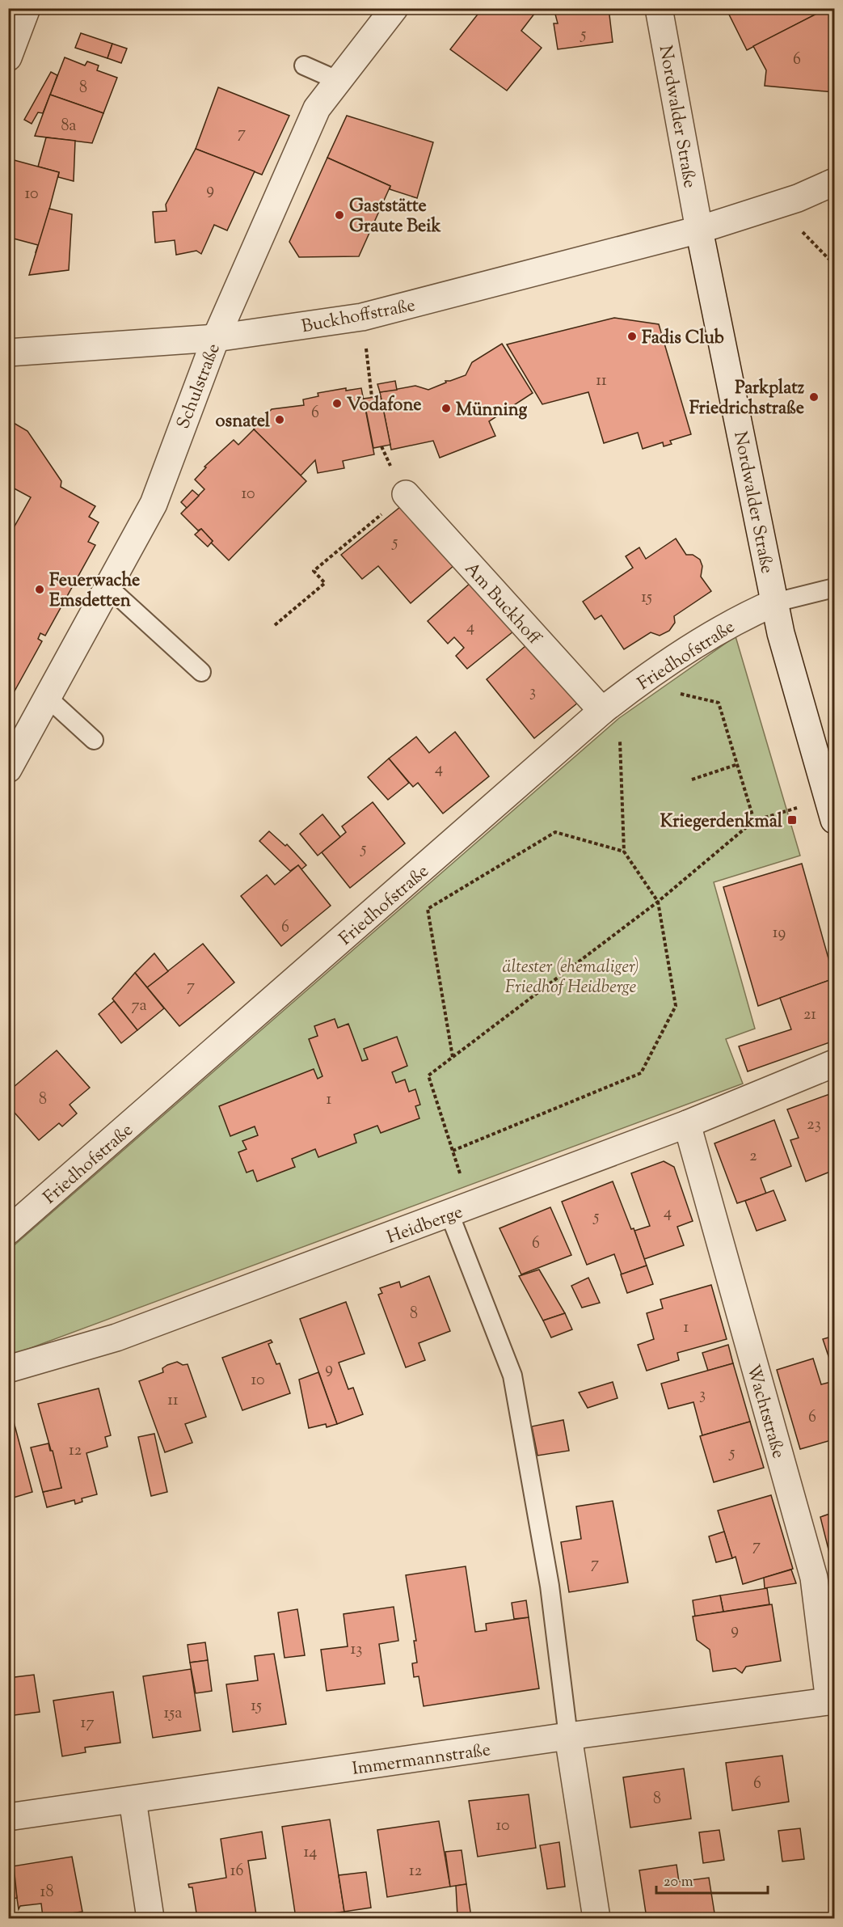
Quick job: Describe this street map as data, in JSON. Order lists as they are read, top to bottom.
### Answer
{
  "streets": {
    "street": [
      "Nordwalder Straße",
      "Buckhoffstraße",
      "Schulstraße",
      "Am Buckhoff",
      "Friedhofstraße",
      "Heidberge",
      "Wachtstraße",
      "Immermannstraße"
    ]
  },
  "crossings": [
    ["Nordwalder Straße", "Buckhoffstraße"],
    ["Nordwalder Straße", "Friedhofstraße"],
    ["Buckhoffstraße", "Schulstraße"],
    ["Am Buckhoff", "Friedhofstraße"],
    ["Heidberge", "Wachtstraße"],
    ["Wachtstraße", "Immermannstraße"]
  ],
  "parks": ["ältester (ehemaliger) Friedhof Heidberge"],
  "places": {
    "other": [
      "Gaststätte Graute Beik",
      "Fadis Club",
      "Parkplatz Friedrichstraße",
      "Vodafone",
      "Münning",
      "osnatel",
      "Feuerwache Emsdetten"
    ],
    "transit": ["Kriegerdenkmal"]
  },
  "house_numbers": [
    "5",
    "6",
    "8",
    "8a",
    "7",
    "9",
    "10",
    "11",
    "6",
    "10",
    "5",
    "15",
    "4",
    "3",
    "4",
    "5",
    "6",
    "19",
    "7",
    "7a",
    "21",
    "8",
    "1",
    "23",
    "2",
    "4",
    "5",
    "6",
    "8",
    "1",
    "9",
    "10",
    "3",
    "11",
    "6",
    "12",
    "5",
    "7",
    "7",
    "9",
    "13",
    "15",
    "15a",
    "17",
    "6",
    "8",
    "10",
    "14",
    "16",
    "12",
    "18"
  ],
  "scale_bar": "20 m"
}
